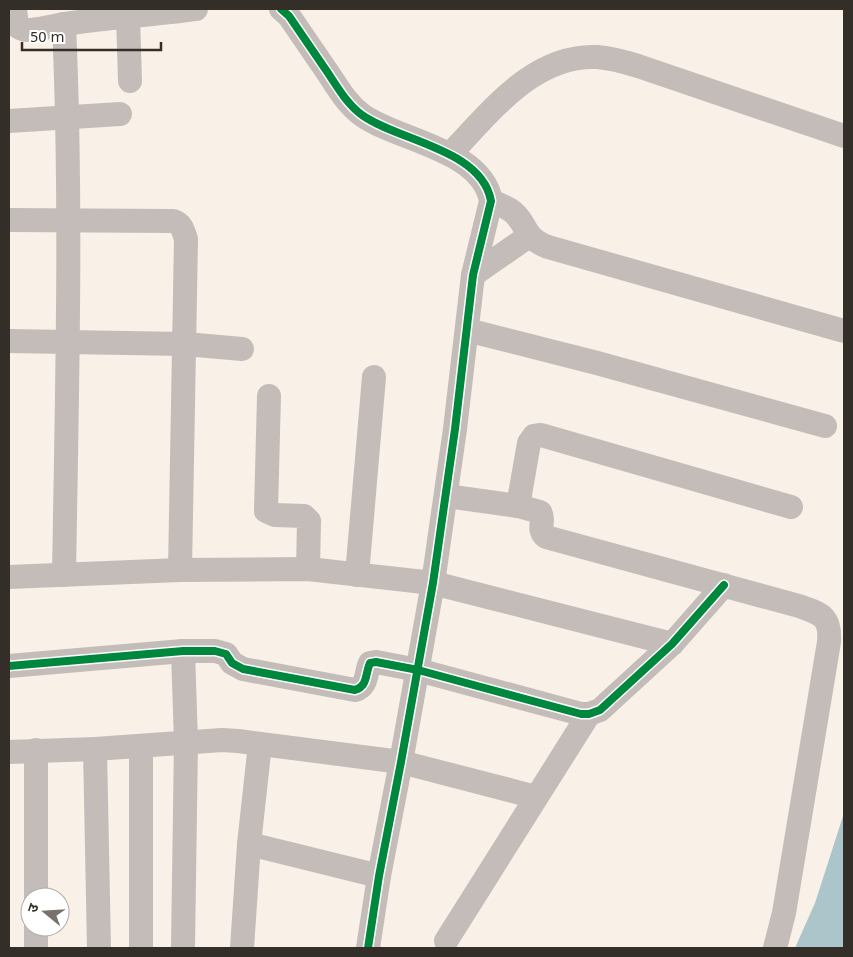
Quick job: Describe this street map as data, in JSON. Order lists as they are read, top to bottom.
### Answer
{
  "scale_bar": "50 m",
  "north": "left"
}
